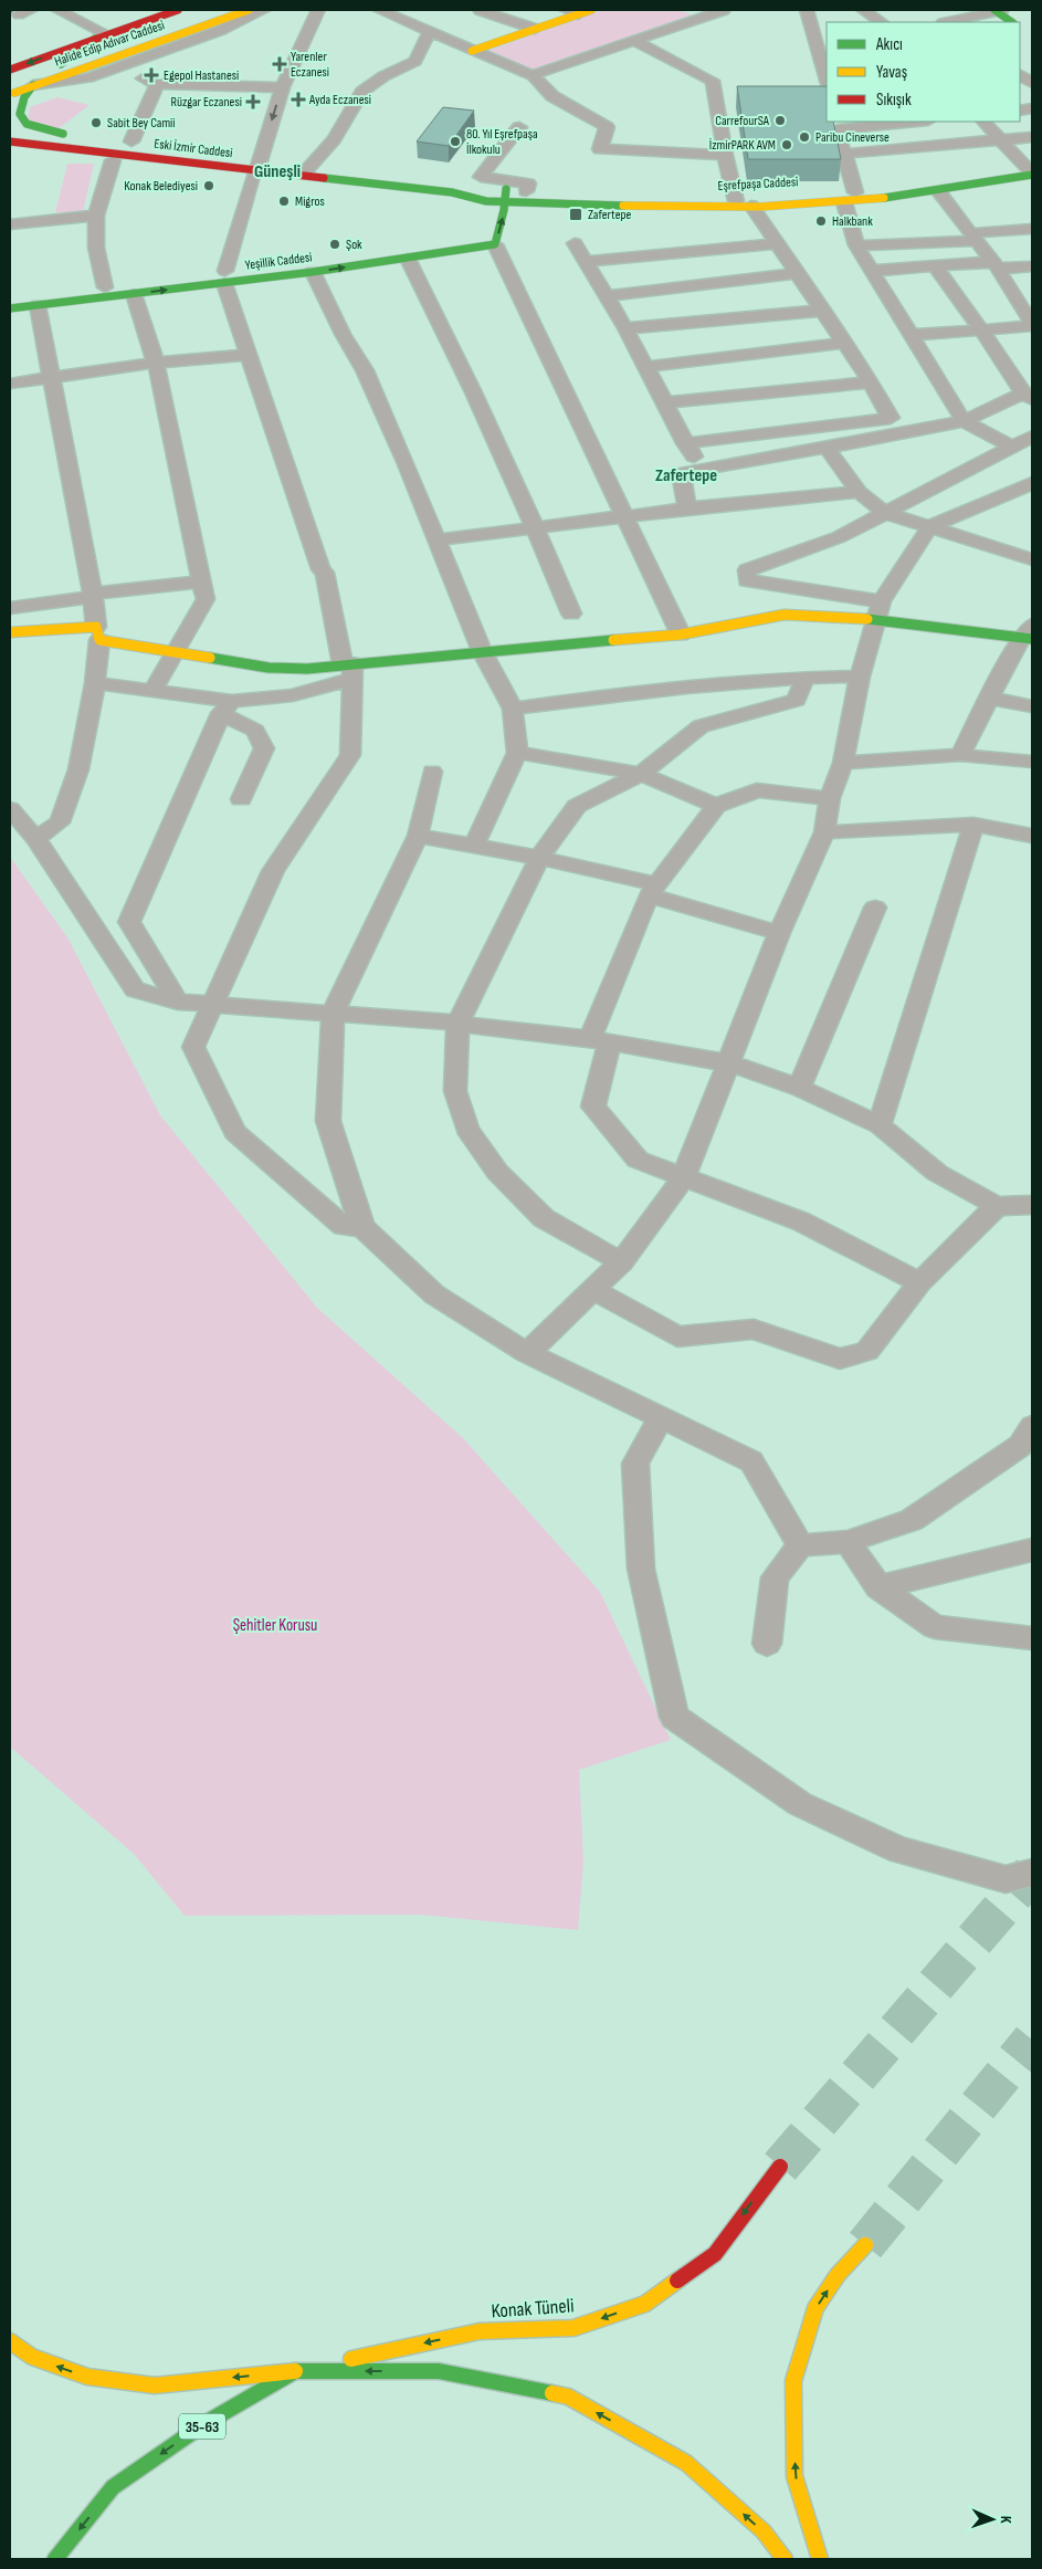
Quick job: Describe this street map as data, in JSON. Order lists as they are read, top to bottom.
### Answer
{
  "streets": {
    "main road": [
      "Halide Edip Adıvar Caddesi",
      "Eski İzmir Caddesi",
      "Eşrefpaşa Caddesi",
      "Yeşillik Caddesi",
      "Konak Tüneli",
      "35-63"
    ]
  },
  "crossings": [
    ["Eski İzmir Caddesi", "Eşrefpaşa Caddesi"],
    ["Konak Tüneli", "35-63"]
  ],
  "one_way": ["Konak Tüneli"],
  "districts": ["Güneşli", "Zafertepe"],
  "parks": ["Şehitler Korusu"],
  "places": {
    "health": [
      "Yarenler Eczanesi",
      "Egepol Hastanesi",
      "Ayda Eczanesi",
      "Rüzgar Eczanesi"
    ],
    "other": [
      "CarrefourSA",
      "Sabit Bey Camii",
      "Paribu Cineverse",
      "80. Yıl Eşrefpaşa İlkokulu",
      "İzmirPARK AVM",
      "Konak Belediyesi",
      "Migros",
      "Halkbank",
      "Şok"
    ],
    "transit": ["Zafertepe"]
  },
  "legend": ["Akıcı", "Yavaş", "Sıkışık"],
  "north": "right"
}
